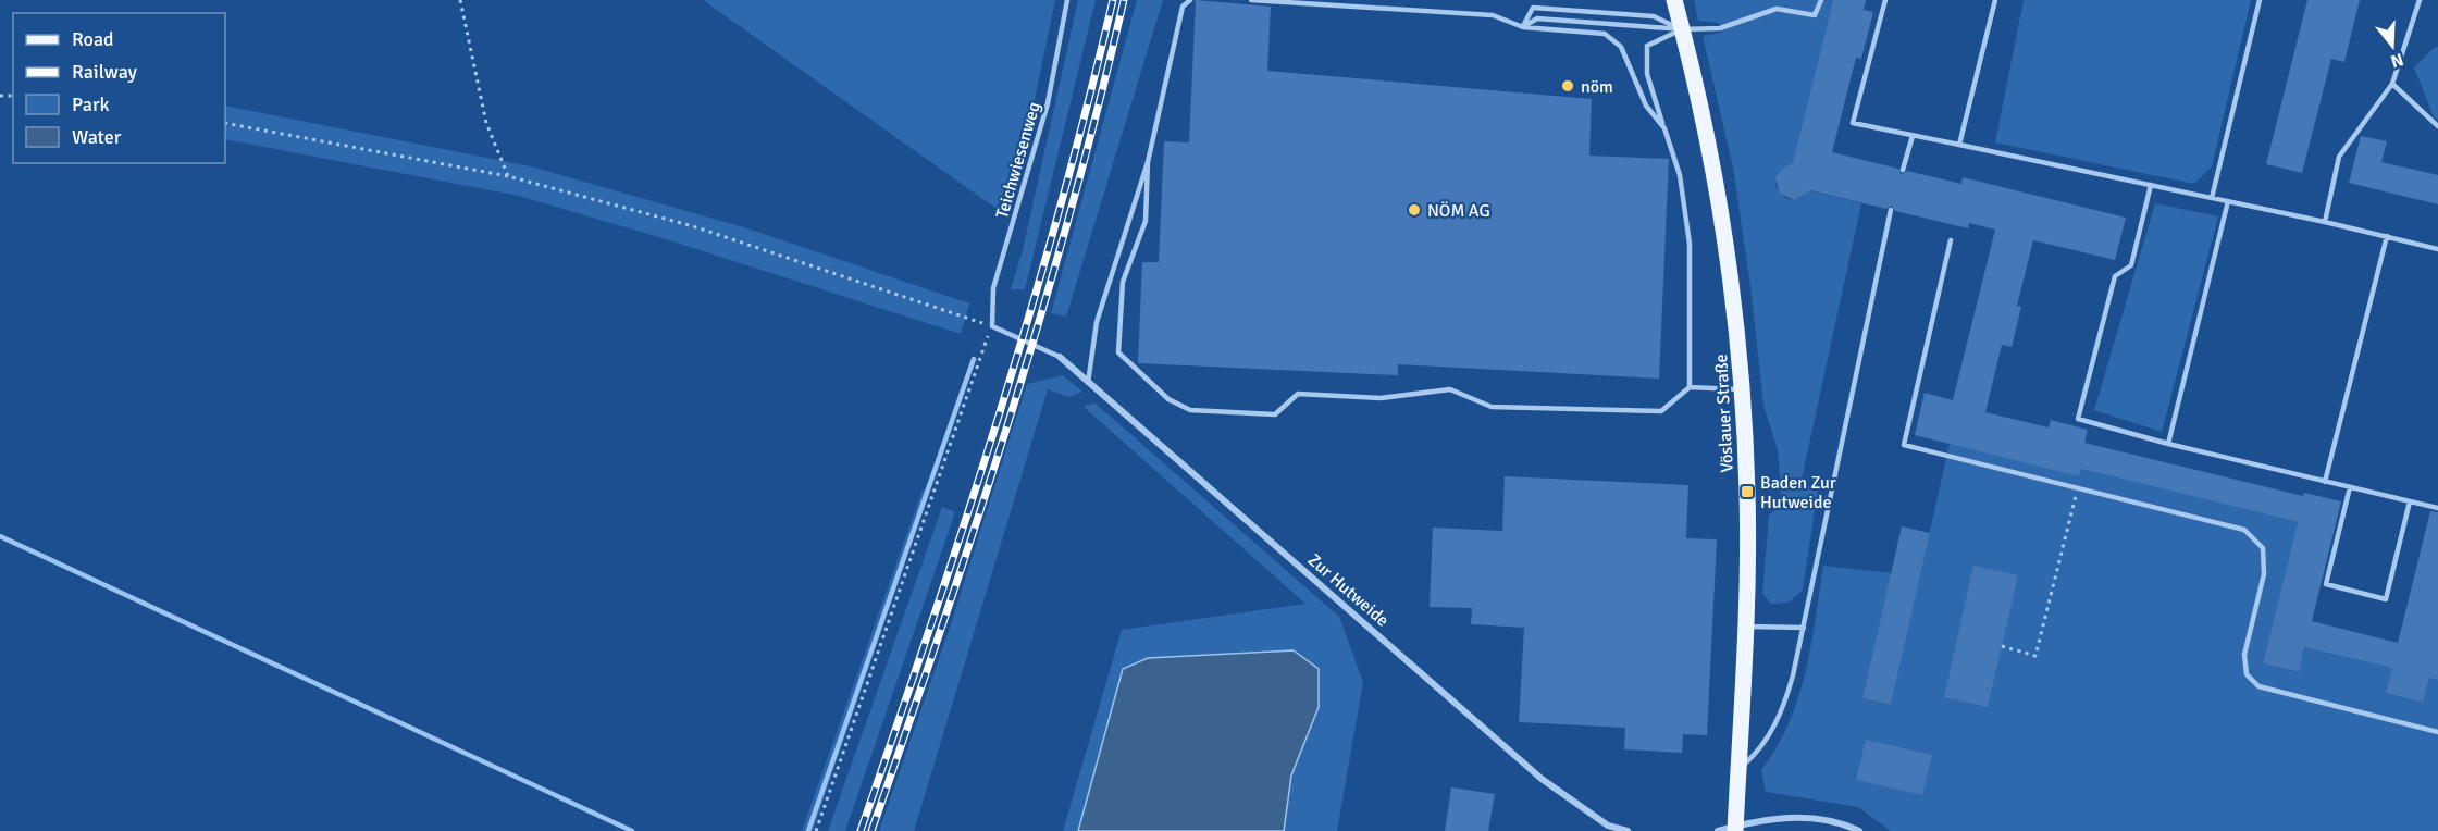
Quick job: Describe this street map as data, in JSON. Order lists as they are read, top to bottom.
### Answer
{
  "streets": {
    "main road": ["Vöslauer Straße"],
    "street": ["Zur Hutweide"],
    "lane": ["Teichwiesenweg"]
  },
  "places": {
    "other": ["nöm", "NÖM AG"],
    "transit": ["Baden Zur Hutweide"]
  },
  "legend": [
    "Road",
    "Railway",
    "Park",
    "Water"
  ],
  "north": "bottom"
}
